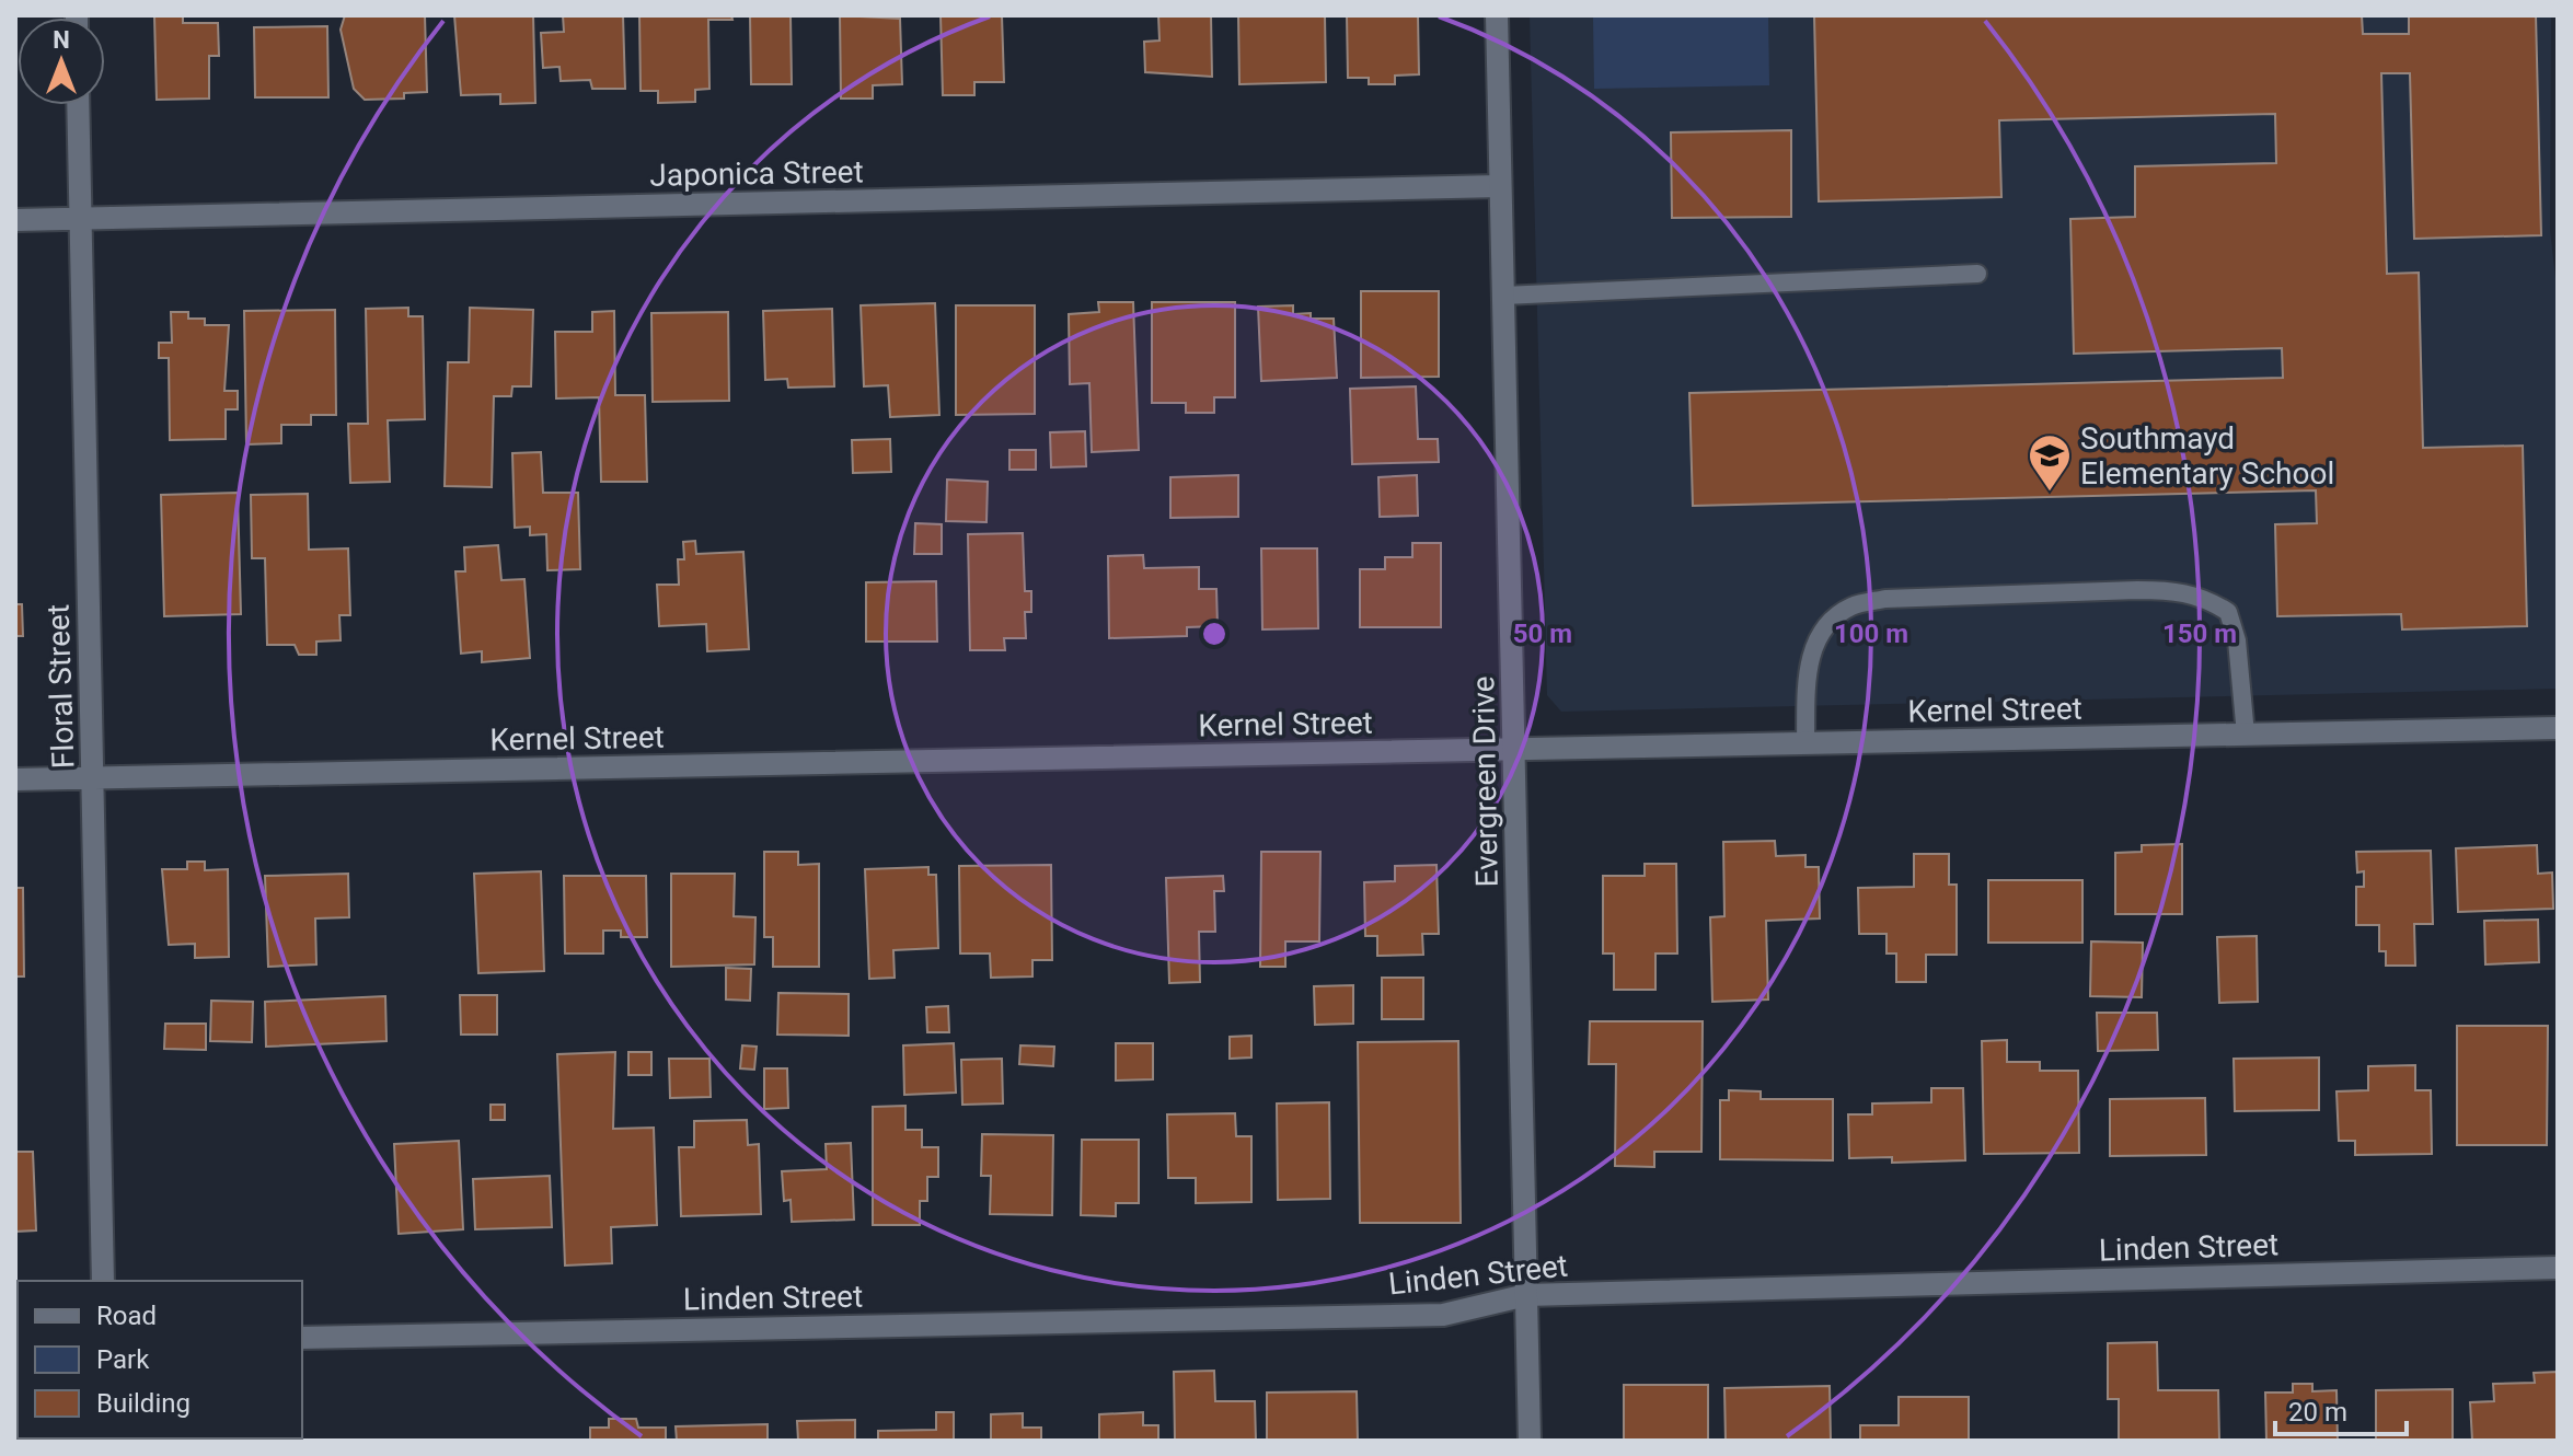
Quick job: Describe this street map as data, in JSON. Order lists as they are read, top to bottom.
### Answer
{
  "streets": {
    "street": [
      "Japonica Street",
      "Floral Street",
      "Kernel Street",
      "Evergreen Drive",
      "Linden Street"
    ]
  },
  "crossings": [
    ["Japonica Street", "Floral Street"],
    ["Japonica Street", "Evergreen Drive"],
    ["Floral Street", "Kernel Street"],
    ["Kernel Street", "Evergreen Drive"],
    ["Evergreen Drive", "Linden Street"]
  ],
  "places": {
    "school or university": ["Southmayd Elementary School"]
  },
  "legend": ["Road", "Park", "Building"],
  "scale_bar": "20 m",
  "north": "top",
  "rings": ["50 m", "100 m", "150 m"]
}
